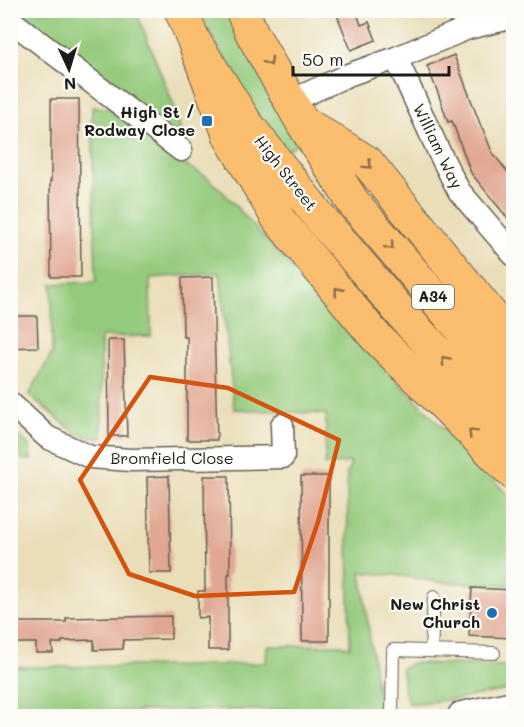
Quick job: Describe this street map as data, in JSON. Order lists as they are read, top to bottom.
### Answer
{
  "streets": {
    "highway": ["High Street", "A34"],
    "street": ["William Way", "Bromfield Close"]
  },
  "places": {
    "transit": ["High St / Rodway Close"],
    "other": ["New Christ Church"]
  },
  "scale_bar": "50 m",
  "north": "bottom"
}
